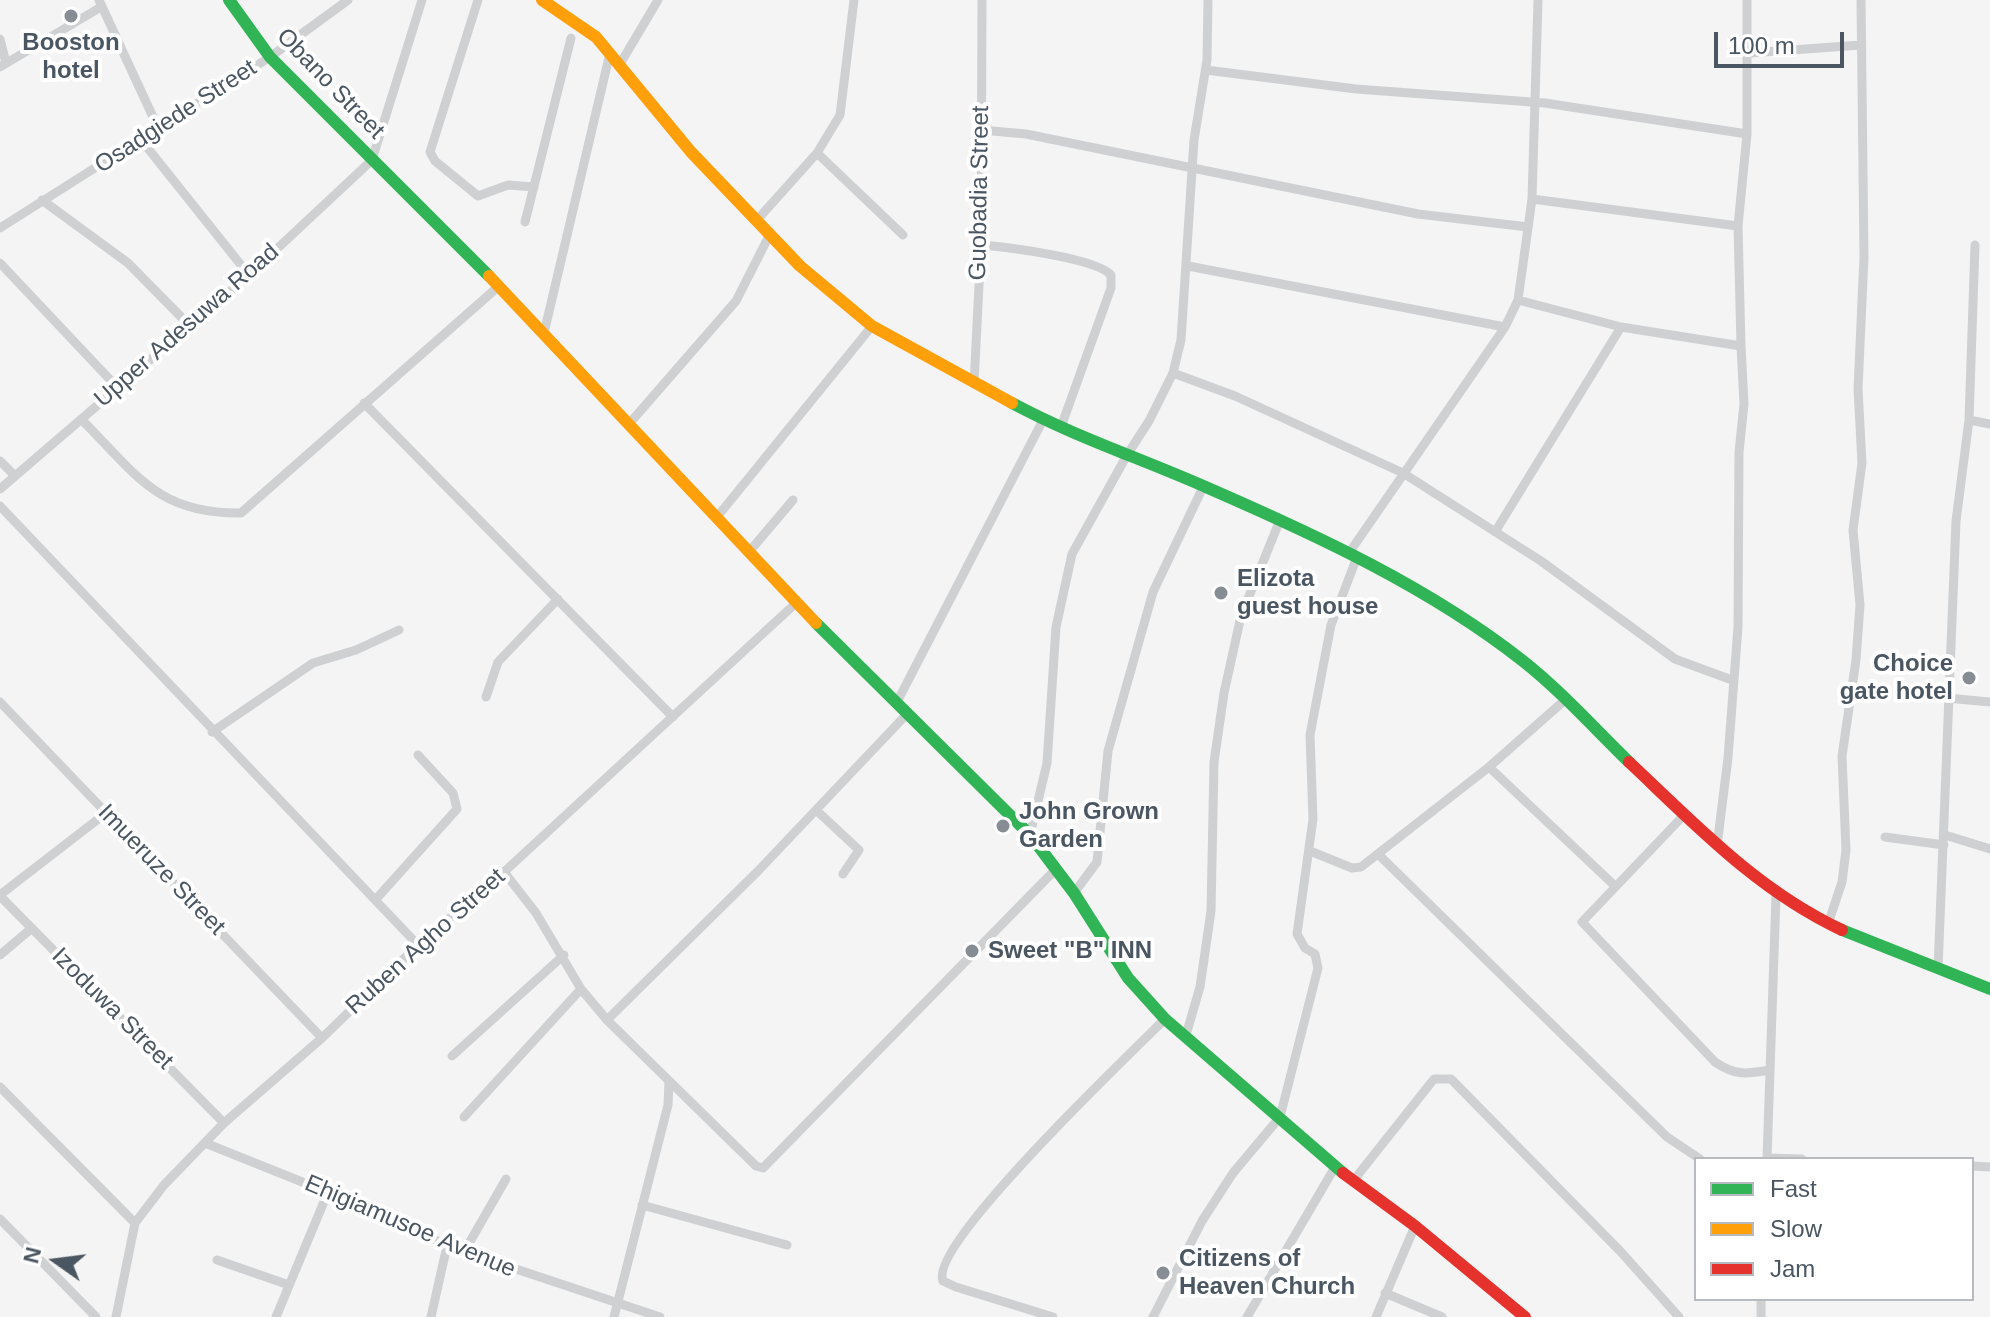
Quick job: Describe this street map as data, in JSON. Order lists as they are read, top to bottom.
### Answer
{
  "streets": {
    "street": [
      "Obano Street",
      "Osadgiede Street",
      "Guobadia Street",
      "Upper Adesuwa Road",
      "Imueruze Street",
      "Ruben Agho Street",
      "Izoduwa Street",
      "Ehigiamusoe Avenue"
    ]
  },
  "crossings": [
    ["Obano Street", "Osadgiede Street"],
    ["Obano Street", "Upper Adesuwa Road"],
    ["Obano Street", "Ruben Agho Street"],
    ["Imueruze Street", "Ruben Agho Street"],
    ["Ruben Agho Street", "Izoduwa Street"],
    ["Ruben Agho Street", "Ehigiamusoe Avenue"]
  ],
  "places": [
    "Booston hotel",
    "Elizota guest house",
    "Choice gate hotel",
    "John Grown Garden",
    "Sweet \"B\" INN",
    "Citizens of Heaven Church"
  ],
  "legend": ["Fast", "Slow", "Jam"],
  "scale_bar": "100 m",
  "north": "left"
}
